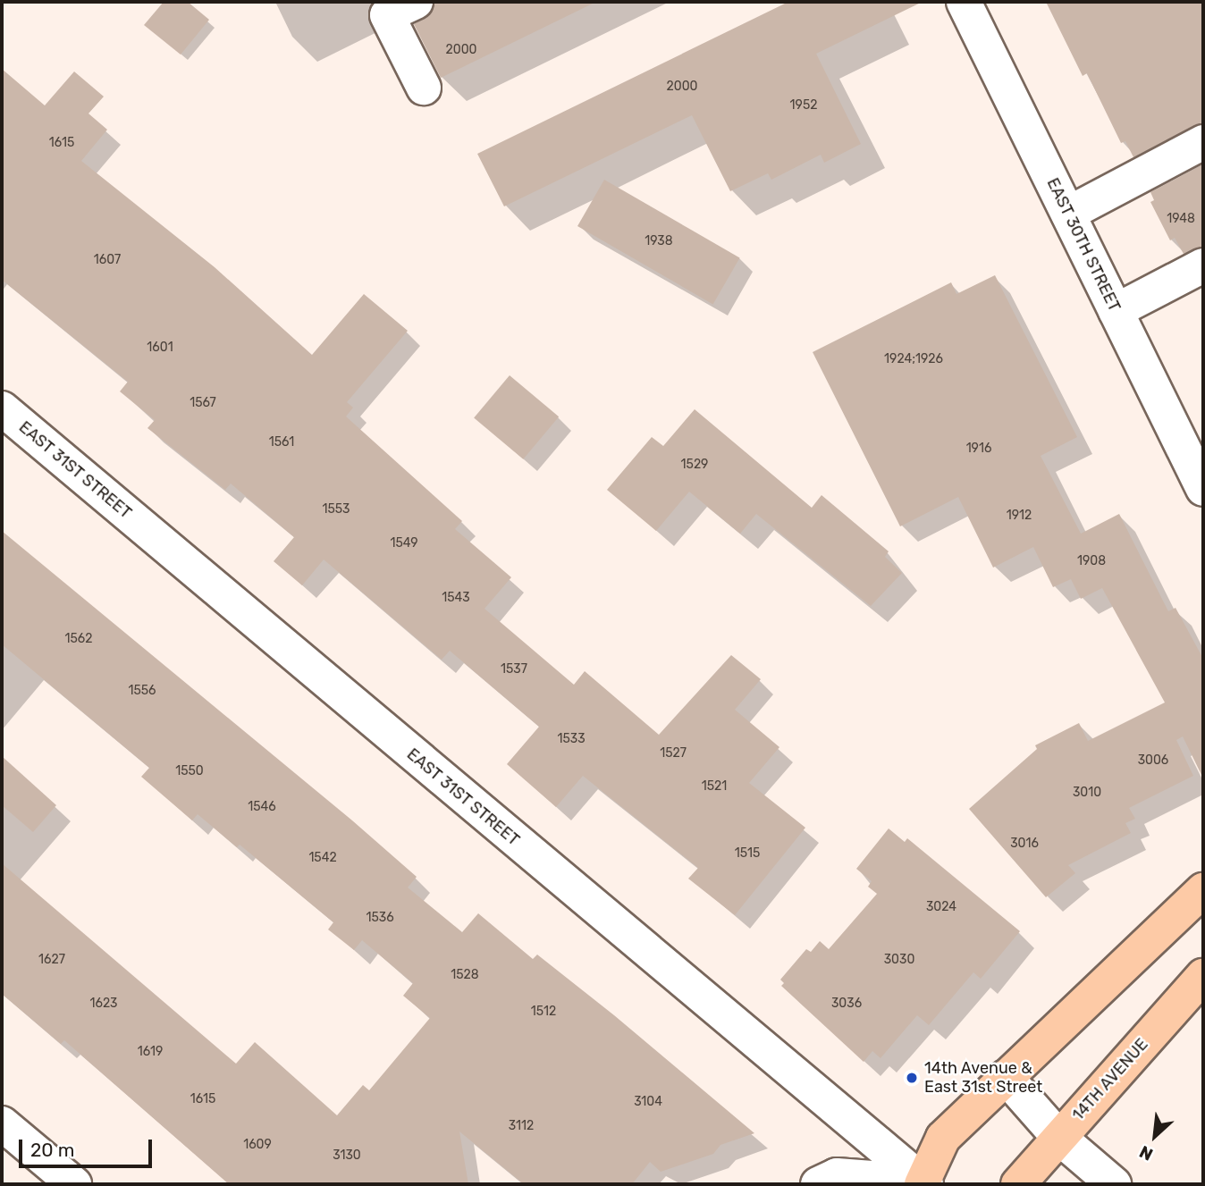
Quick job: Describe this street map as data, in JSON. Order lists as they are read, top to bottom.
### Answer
{
  "streets": {
    "main road": ["14TH AVENUE"],
    "street": ["EAST 30TH STREET", "EAST 31ST STREET"]
  },
  "places": ["14th Avenue & East 31st Street"],
  "house_numbers": [
    "2000",
    "2000",
    "1952",
    "1615",
    "1948",
    "1938",
    "1607",
    "1601",
    "1924;1926",
    "1567",
    "1561",
    "1916",
    "1529",
    "1553",
    "1912",
    "1549",
    "1908",
    "1543",
    "1562",
    "1537",
    "1556",
    "1533",
    "1527",
    "3006",
    "1550",
    "1521",
    "3010",
    "1546",
    "3016",
    "1515",
    "1542",
    "3024",
    "1536",
    "1627",
    "3030",
    "1528",
    "1623",
    "3036",
    "1512",
    "1619",
    "1615",
    "3104",
    "3112",
    "1609",
    "3130"
  ],
  "scale_bar": "20 m",
  "north": "bottom left"
}
